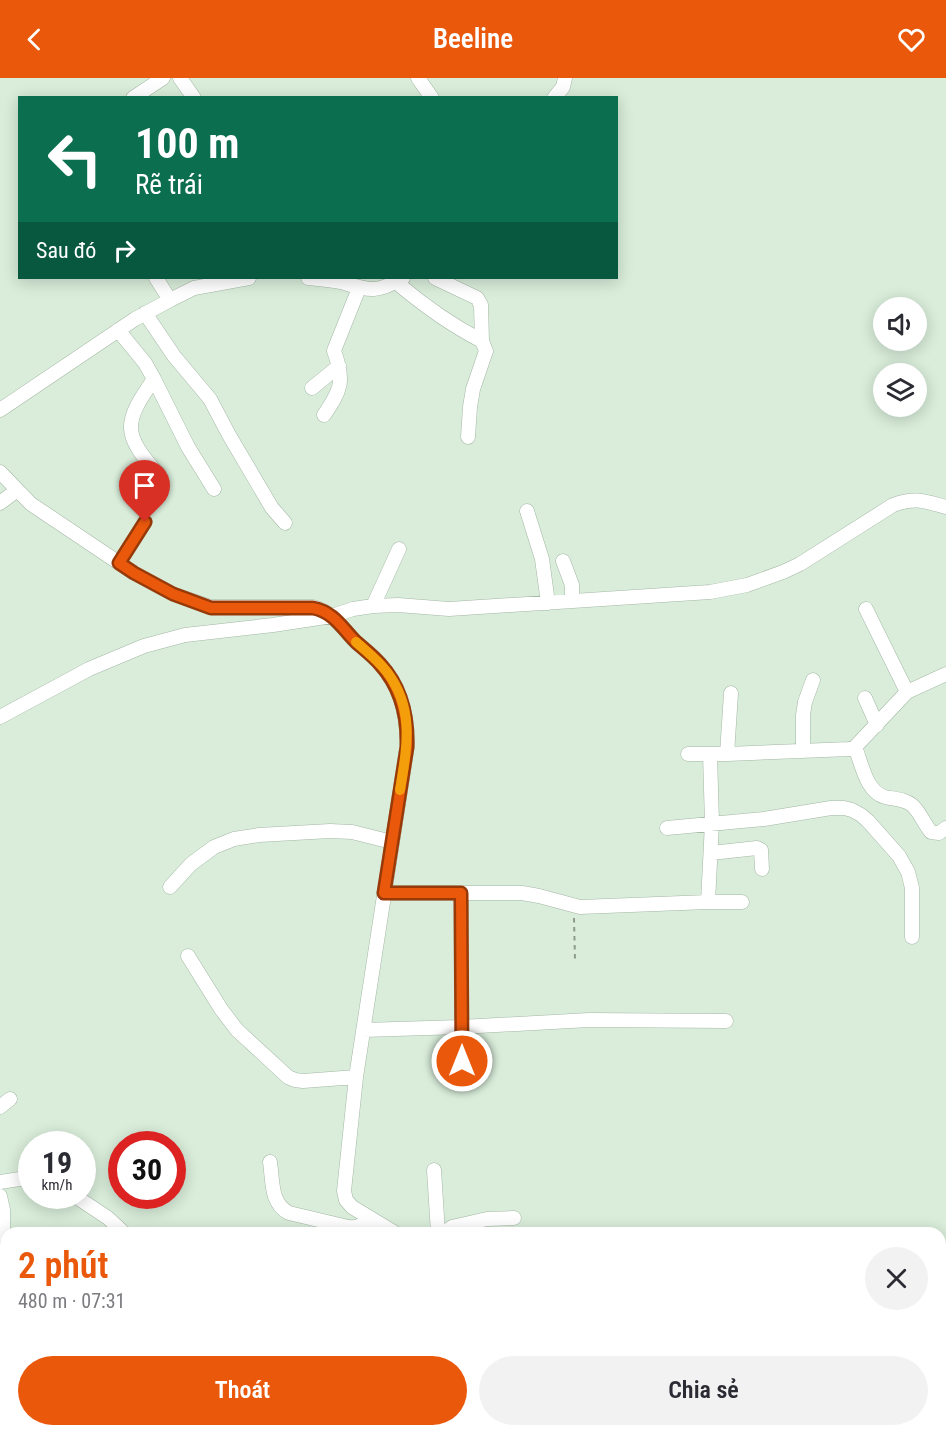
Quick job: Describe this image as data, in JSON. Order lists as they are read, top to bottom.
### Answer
{
  "page": {
    "header": "Beeline",
    "turn": ["100 m", "Rẽ trái"],
    "then": "Sau đó",
    "speed": "19 km/h",
    "limit": "30",
    "heading": ["2 phút", "480 m · 07:31"],
    "buttons": ["Thoát", "Chia sẻ"]
  }
}
